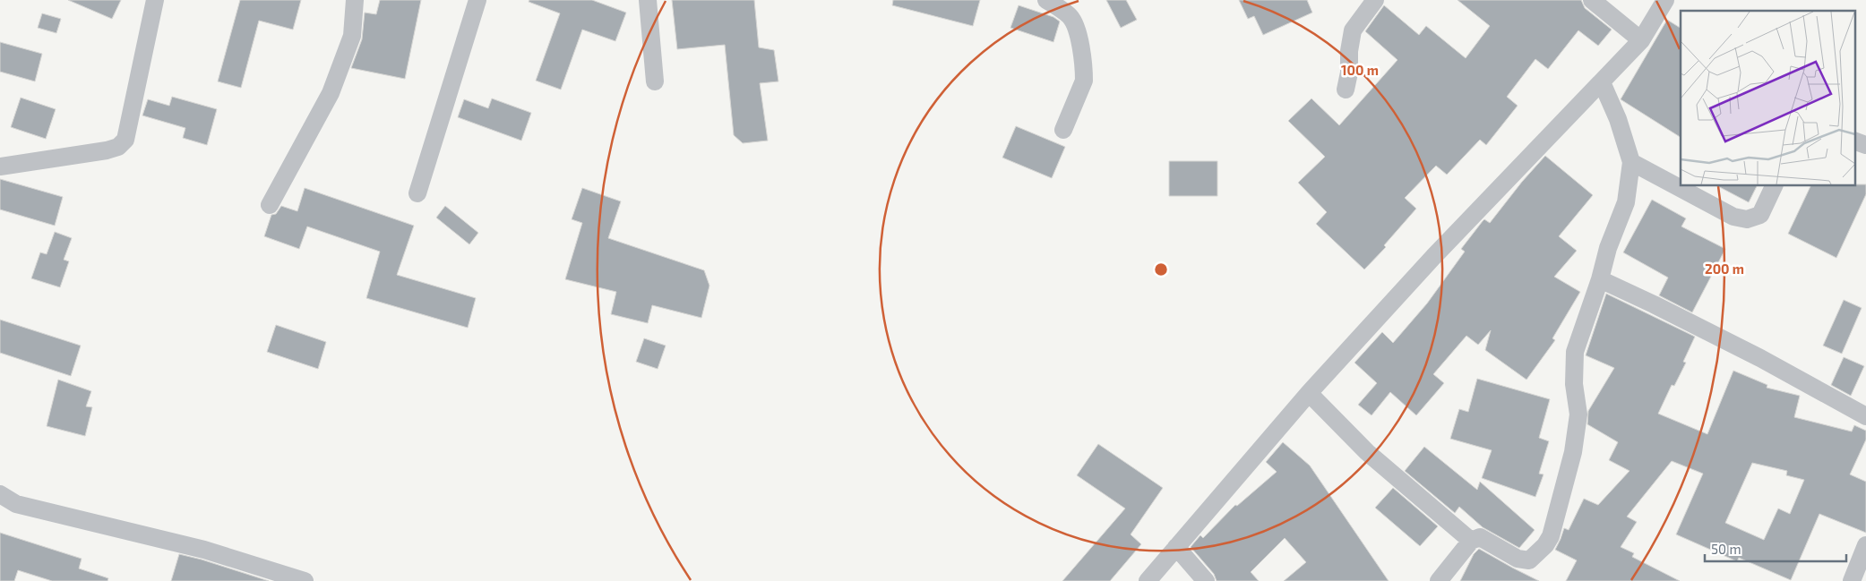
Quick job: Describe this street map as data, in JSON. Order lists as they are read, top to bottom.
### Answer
{
  "scale_bar": "50 m",
  "rings": ["100 m", "200 m"]
}
